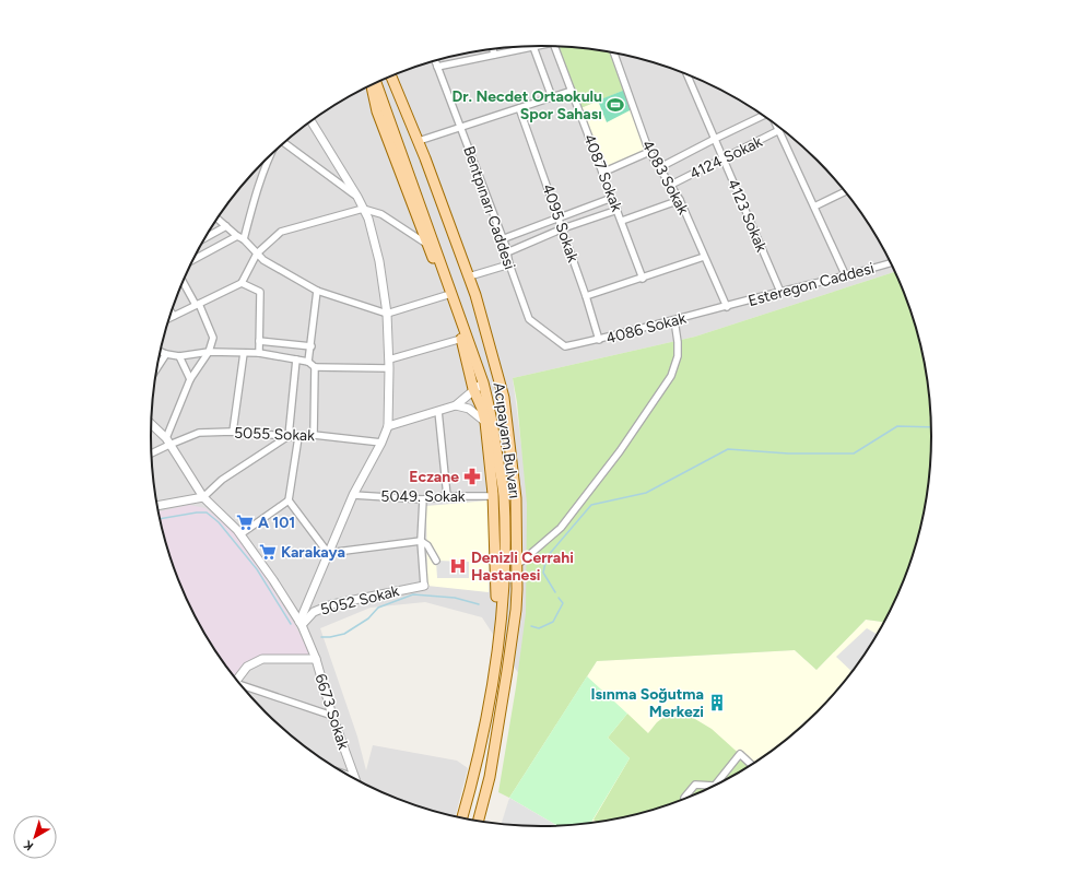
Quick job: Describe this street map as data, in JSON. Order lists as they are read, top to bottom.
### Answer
{
  "streets": {
    "main road": ["Acıpayam Bulvarı"],
    "street": [
      "4124 Sokak",
      "4087 Sokak",
      "4083 Sokak",
      "Bentpınarı Caddesi",
      "4123 Sokak",
      "4095 Sokak",
      "Esteregon Caddesi",
      "4086 Sokak",
      "5055 Sokak",
      "5049. Sokak",
      "5052 Sokak",
      "6673 Sokak"
    ]
  },
  "crossings": [
    ["4124 Sokak", "4083 Sokak"],
    ["4124 Sokak", "4123 Sokak"],
    ["4083 Sokak", "Esteregon Caddesi"],
    ["4083 Sokak", "4086 Sokak"],
    ["Bentpınarı Caddesi", "4086 Sokak"],
    ["4123 Sokak", "Esteregon Caddesi"],
    ["4095 Sokak", "4086 Sokak"],
    ["Esteregon Caddesi", "4086 Sokak"],
    ["5055 Sokak", "6673 Sokak"],
    ["5052 Sokak", "6673 Sokak"]
  ],
  "places": {
    "sports": ["Dr. Necdet Ortaokulu Spor Sahası"],
    "pharmacy": ["Eczane"],
    "supermarket": ["A 101", "Karakaya"],
    "hospital": ["Denizli Cerrahi Hastanesi"],
    "building": ["Isınma Soğutma Merkezi"]
  },
  "north": "bottom left"
}
